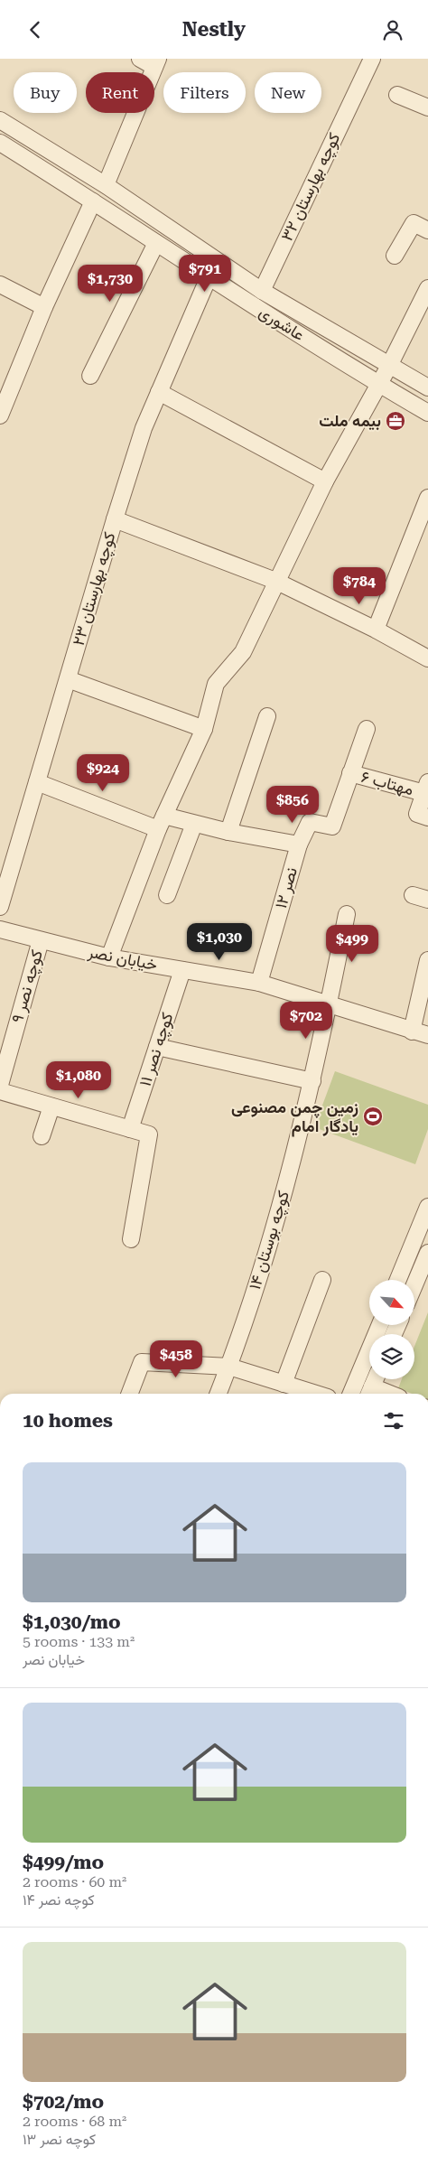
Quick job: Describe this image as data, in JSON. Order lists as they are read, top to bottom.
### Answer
{
  "streets": {
    "street": [
      "کوچه بهارستان ۳۲",
      "عاشوری",
      "کوچه بهارستان ۲۳",
      "مهتاب ۶",
      "نصر ۱۲",
      "خیابان نصر",
      "کوچه نصر ۹",
      "کوچه نصر ۱۱",
      "کوچه بوستان ۱۴"
    ]
  },
  "crossings": [
    ["کوچه بهارستان ۳۲", "عاشوری"],
    ["عاشوری", "کوچه بهارستان ۲۳"],
    ["مهتاب ۶", "نصر ۱۲"],
    ["نصر ۱۲", "خیابان نصر"],
    ["خیابان نصر", "کوچه نصر ۹"],
    ["خیابان نصر", "کوچه نصر ۱۱"],
    ["خیابان نصر", "کوچه بوستان ۱۴"]
  ],
  "places": {
    "office": ["بیمه ملت"],
    "sports": ["زمین چمن مصنوعی یادگار امام"]
  },
  "north": "bottom right",
  "page": {
    "header": "Nestly",
    "chip": [
      "Buy",
      "Rent",
      "Filters",
      "New"
    ],
    "price": [
      "$791",
      "$1,730",
      "$784",
      "$924",
      "$856",
      "$1,030",
      "$499",
      "$702",
      "$1,080",
      "$458"
    ],
    "heading": "10 homes",
    "list": [
      {
        "name": "$1,030/mo",
        "note": "5 rooms · 133 m² · خیابان نصر"
      },
      {
        "name": "$499/mo",
        "note": "2 rooms · 60 m² · کوچه نصر ۱۴"
      },
      {
        "name": "$702/mo",
        "note": "2 rooms · 68 m² · کوچه نصر ۱۳"
      }
    ]
  }
}
